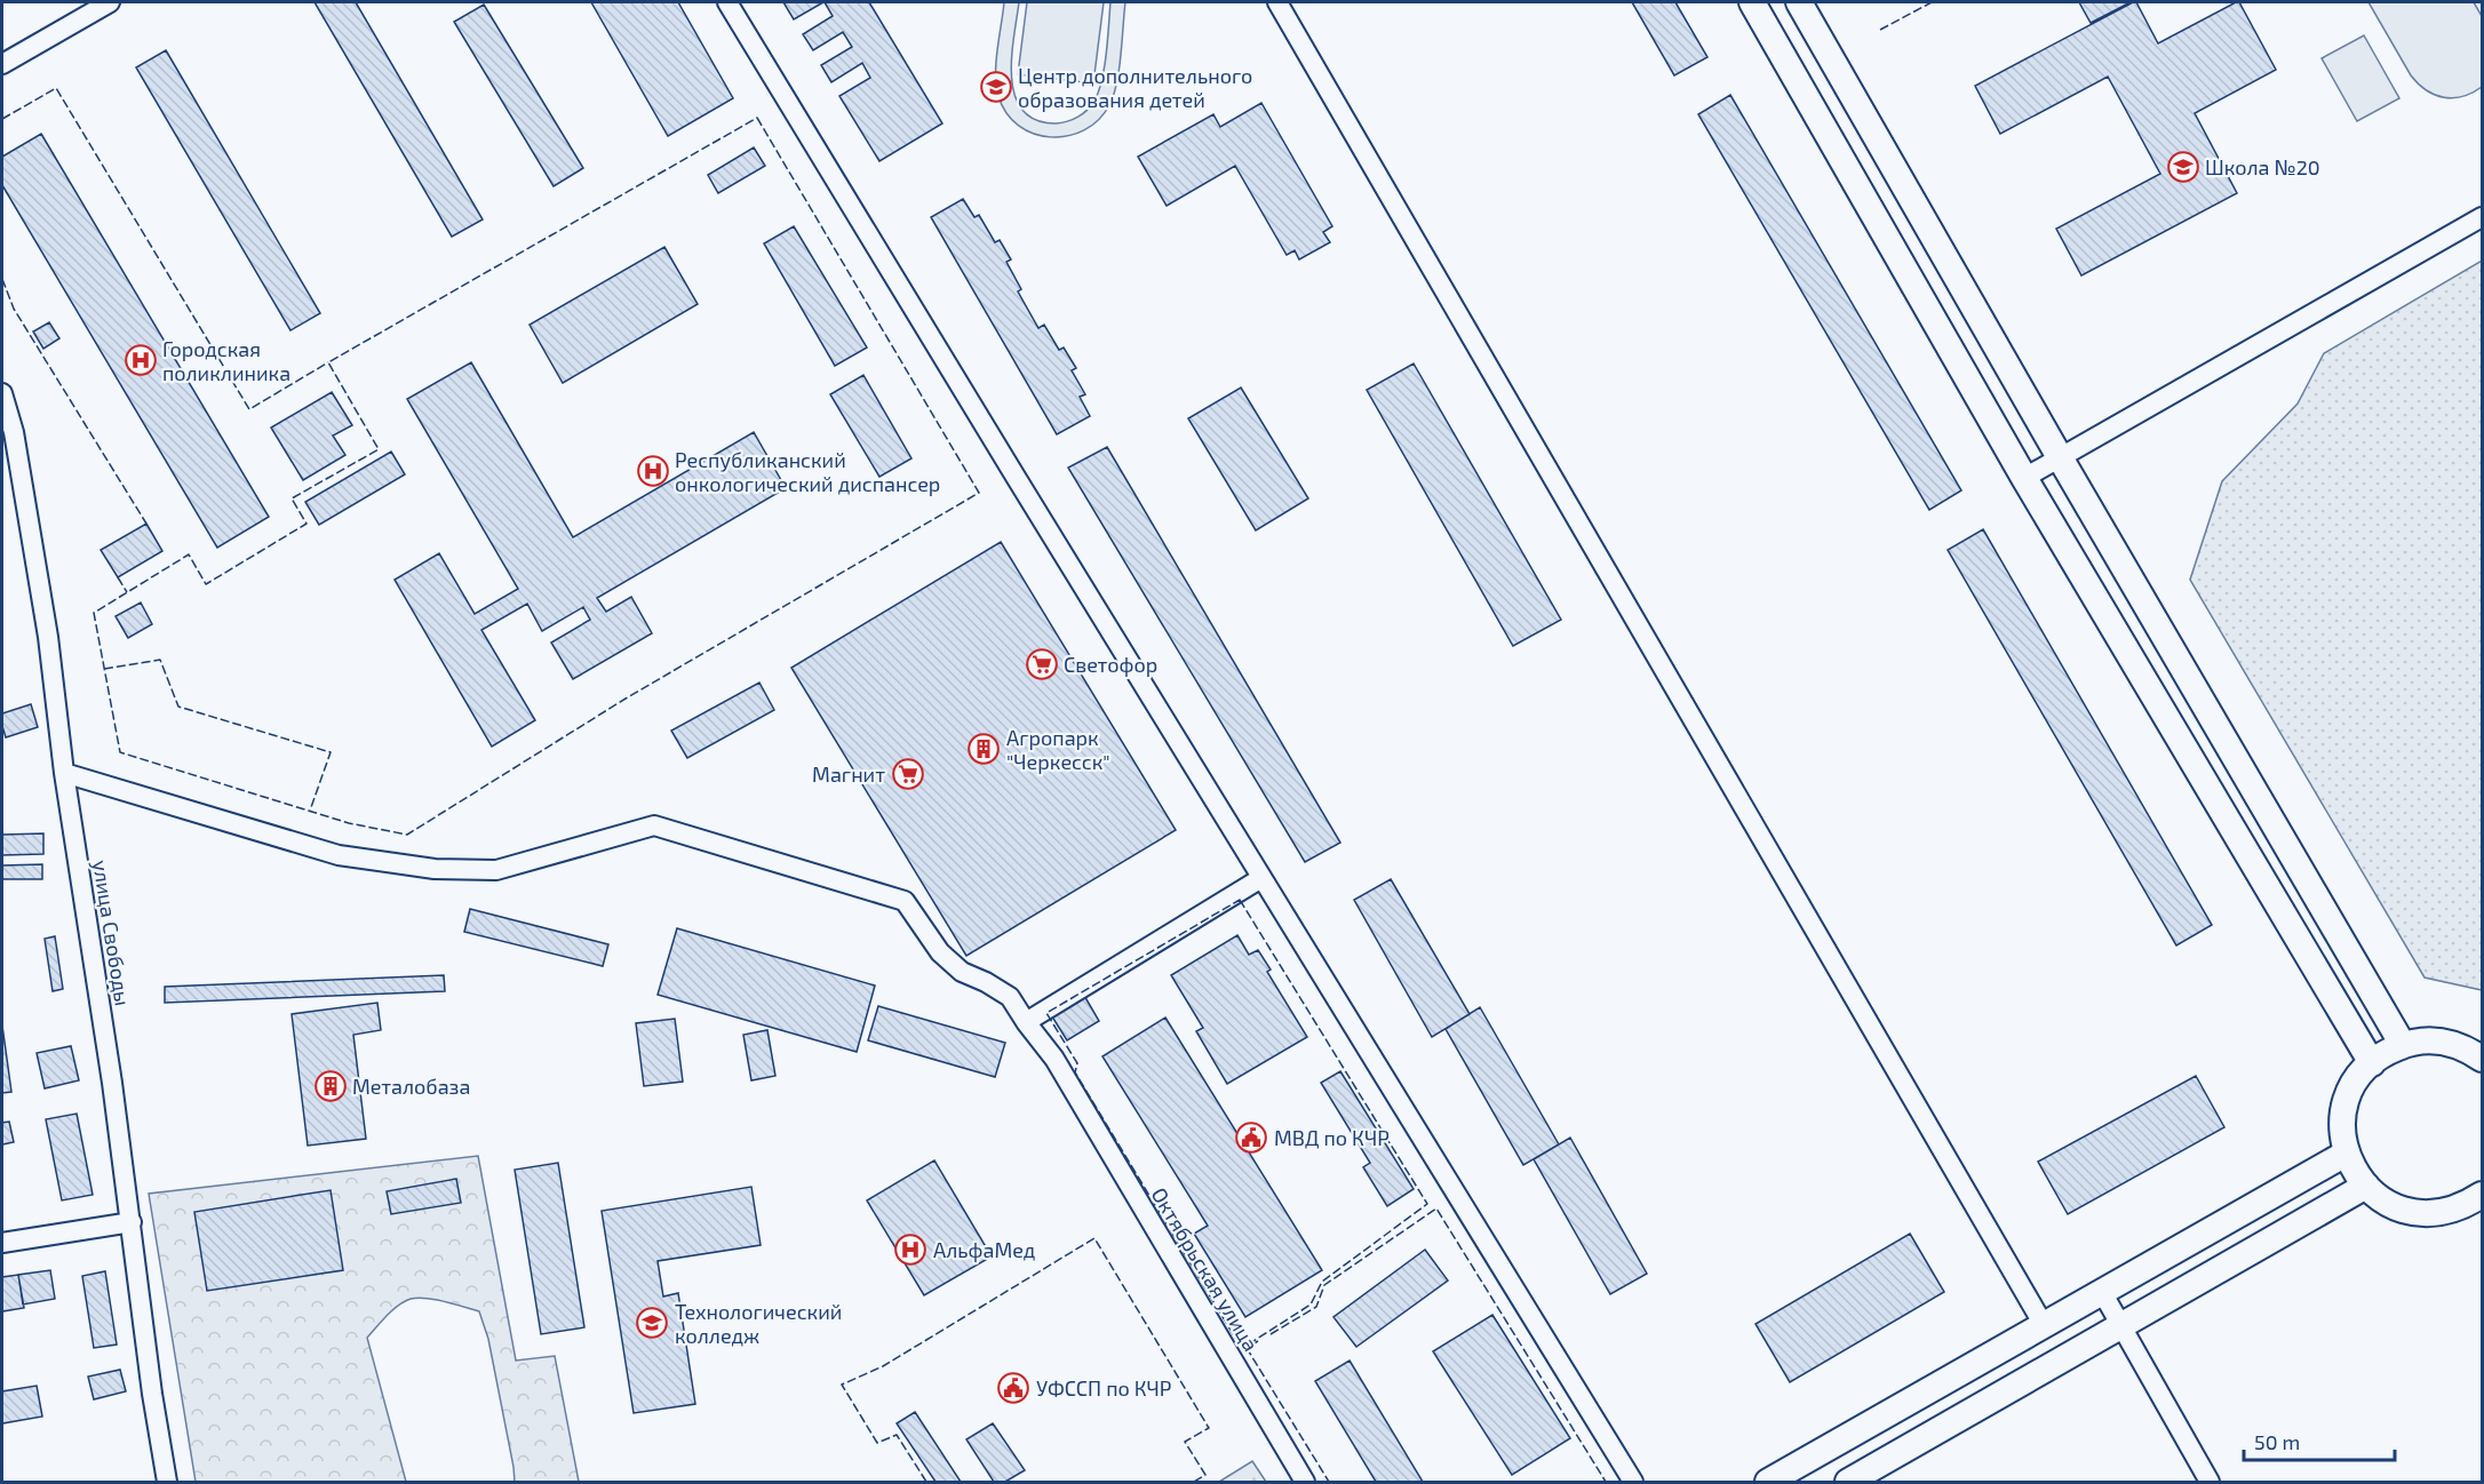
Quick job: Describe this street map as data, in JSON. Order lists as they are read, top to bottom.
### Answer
{
  "streets": {
    "street": ["улица Свободы", "Октябрьская улица"]
  },
  "crossings": [
    ["улица Свободы", "Октябрьская улица"]
  ],
  "places": {
    "school or university": ["Центр дополнительного образования детей", "Школа №20", "Технологический колледж"],
    "hospital": ["Городская поликлиника", "Республиканский онкологический диспансер", "АльфаМед"],
    "supermarket": ["Светофор", "Магнит"],
    "building": ["Агропарк \"Черкесск\"", "Металобаза"],
    "public building": ["МВД по КЧР", "УФССП по КЧР"]
  },
  "scale_bar": "50 m"
}
